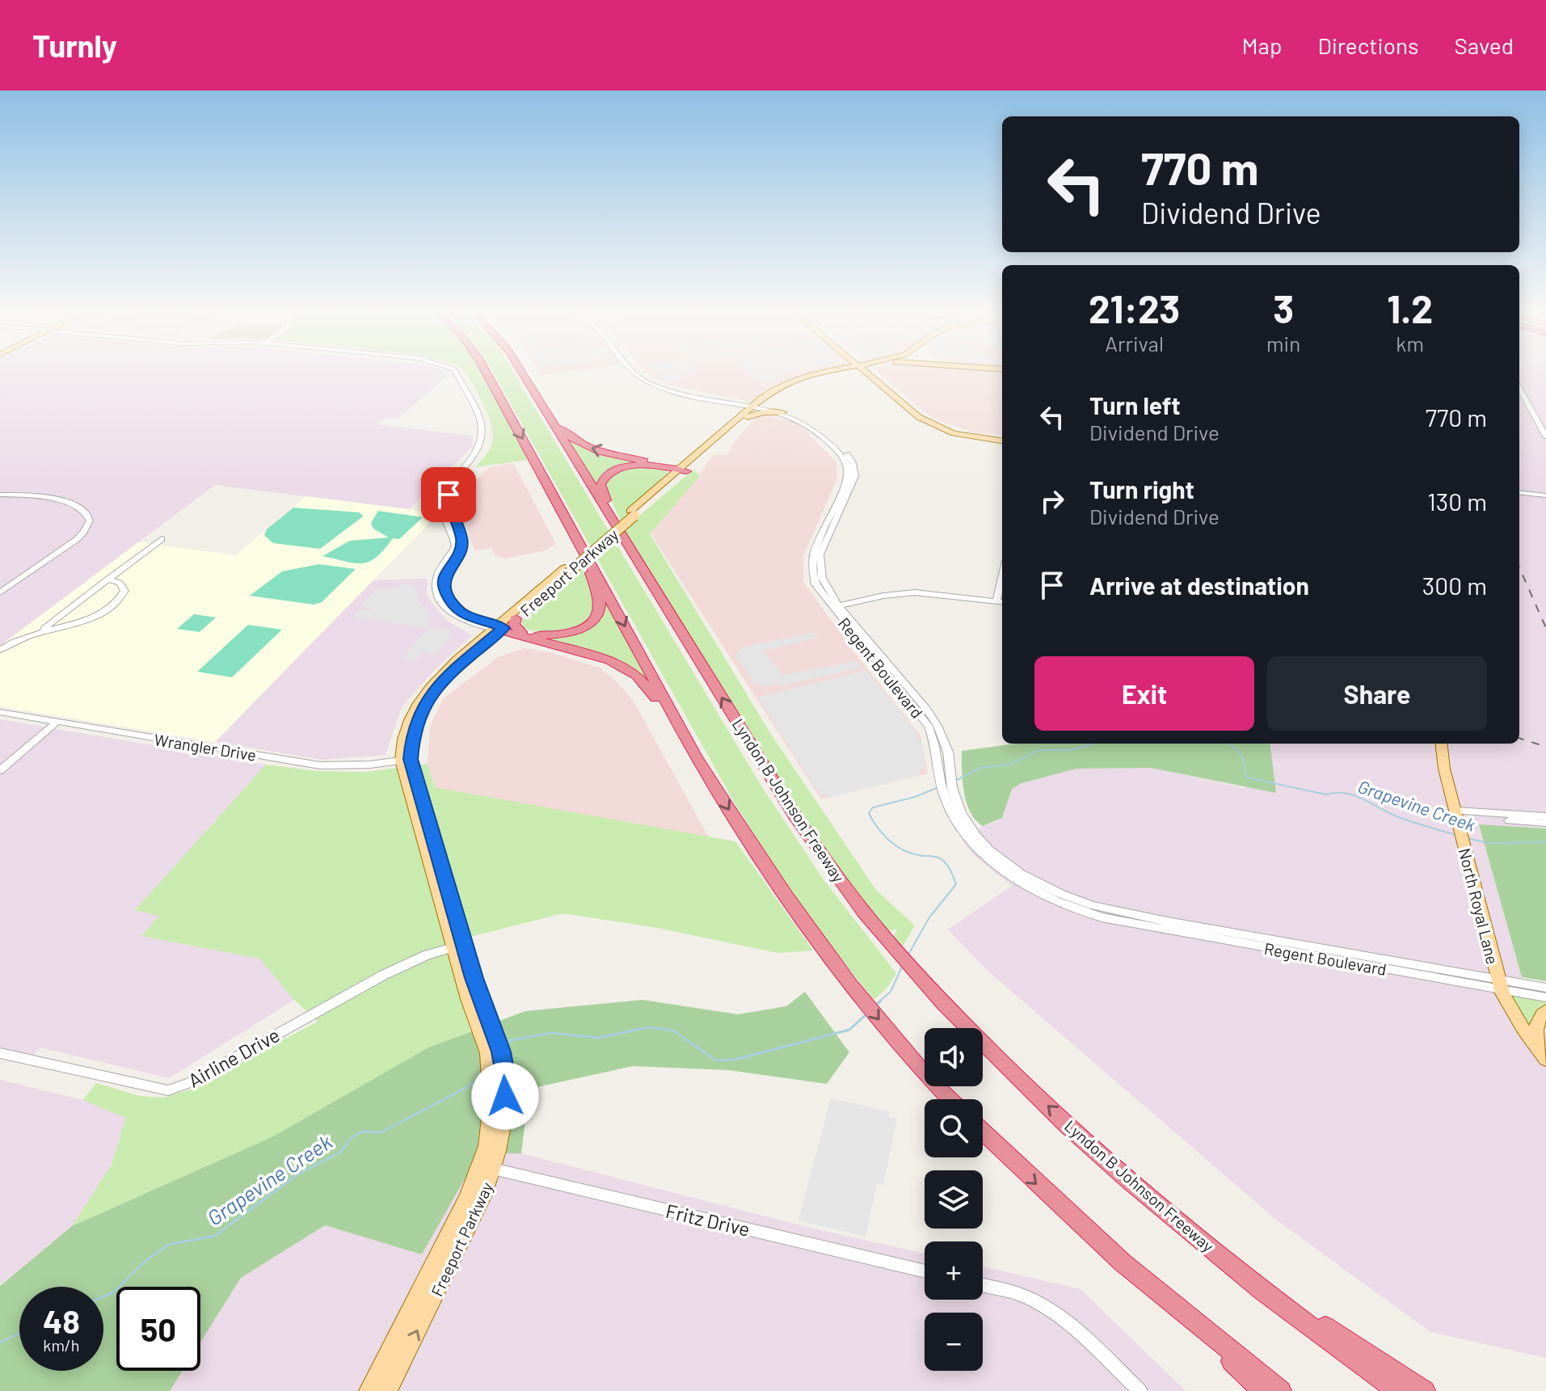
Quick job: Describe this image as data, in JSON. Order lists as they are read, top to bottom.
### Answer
{
  "streets": {
    "highway": ["Lyndon B Johnson Freeway"],
    "main road": ["Freeport Parkway", "North Royal Lane"],
    "street": [
      "Regent Boulevard",
      "Wrangler Drive",
      "Airline Drive",
      "Fritz Drive"
    ]
  },
  "crossings": [
    ["Freeport Parkway", "Regent Boulevard"],
    ["Freeport Parkway", "Wrangler Drive"],
    ["Freeport Parkway", "Airline Drive"],
    ["Freeport Parkway", "Fritz Drive"],
    ["Regent Boulevard", "North Royal Lane"]
  ],
  "water": ["Grapevine Creek"],
  "page": {
    "header": "Turnly",
    "nav": ["Map", "Directions", "Saved"],
    "turn": ["770 m", "Dividend Drive"],
    "eta": [
      "21:23",
      "Arrival",
      "3",
      "min",
      "1.2",
      "km"
    ],
    "list": [
      {
        "name": "Turn left",
        "note": "Dividend Drive",
        "value": "770 m"
      },
      {
        "name": "Turn right",
        "note": "Dividend Drive",
        "value": "130 m"
      },
      {
        "name": "Arrive at destination",
        "value": "300 m"
      }
    ],
    "buttons": ["Exit", "Share"],
    "map_buttons": ["+", "−"],
    "speed": "48 km/h",
    "limit": "50"
  }
}
